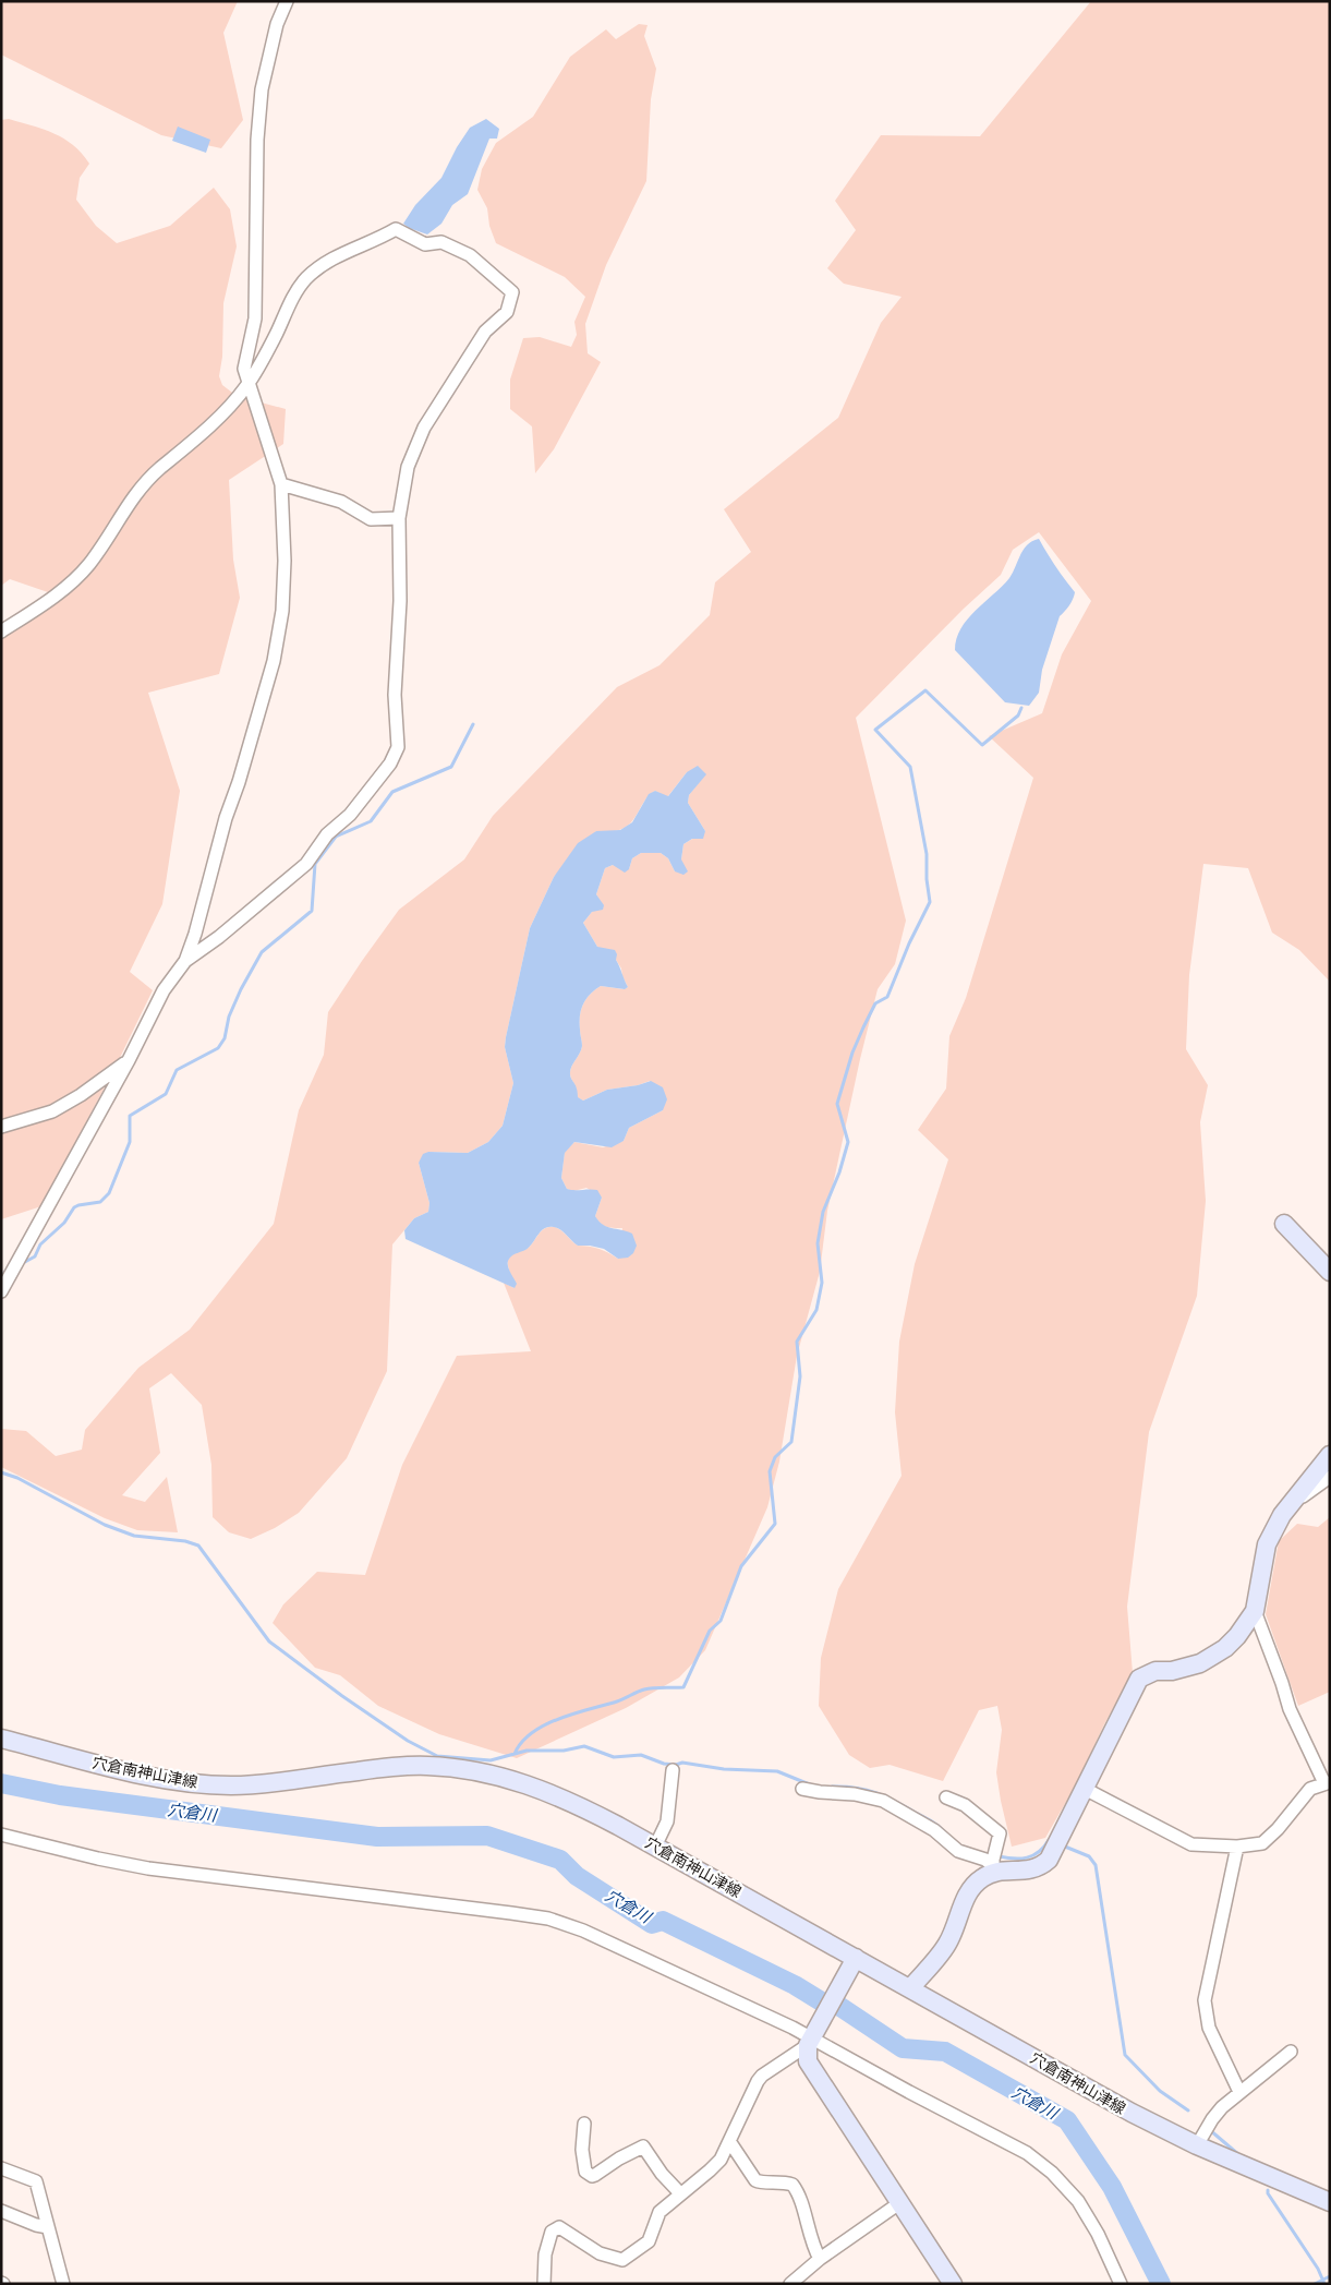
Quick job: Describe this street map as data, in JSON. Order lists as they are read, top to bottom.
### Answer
{
  "streets": {
    "main road": ["穴倉南神山津線"]
  },
  "water": ["穴倉川"]
}
